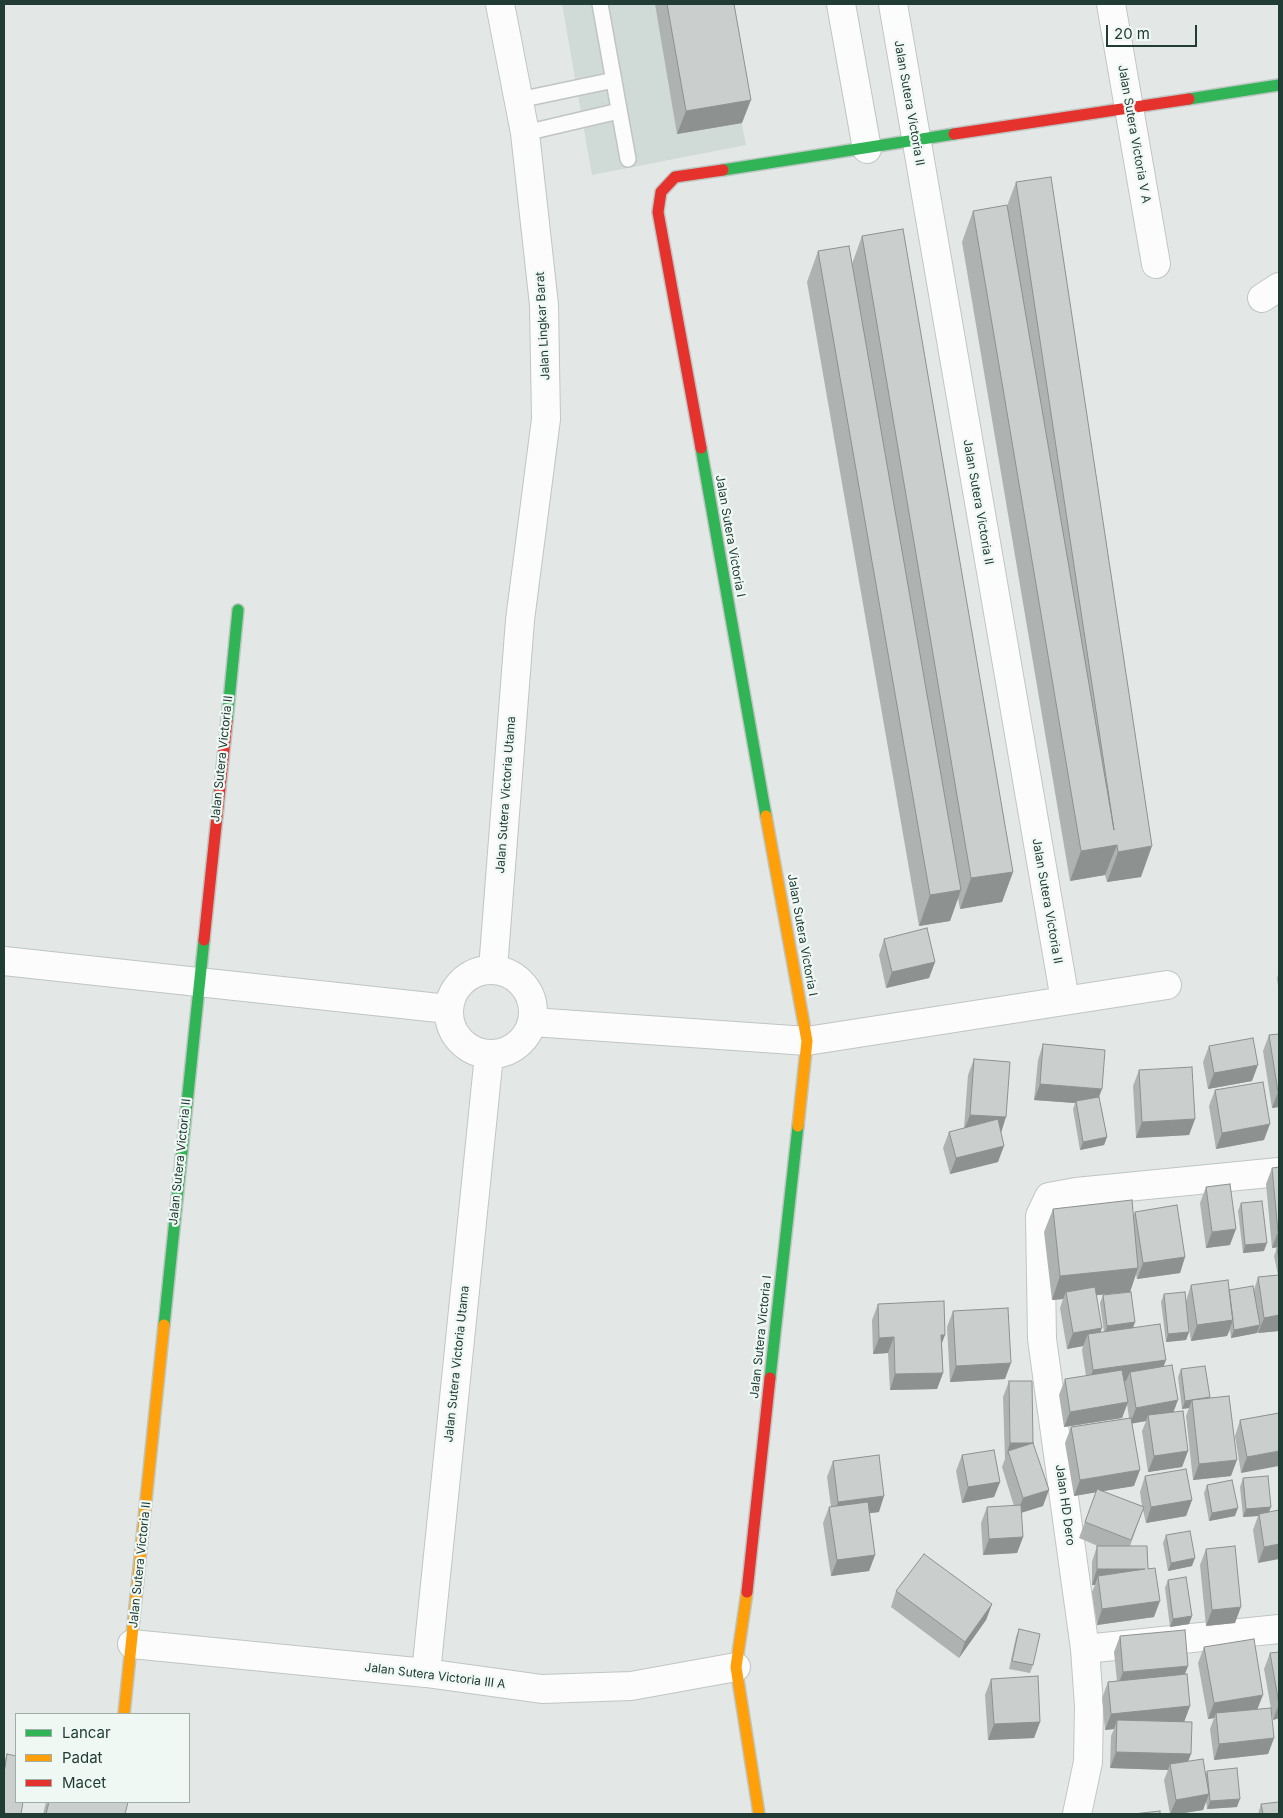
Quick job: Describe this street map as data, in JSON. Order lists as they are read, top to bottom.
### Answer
{
  "streets": {
    "street": [
      "Jalan Sutera Victoria II",
      "Jalan Sutera Victoria V A",
      "Jalan Lingkar Barat",
      "Jalan Sutera Victoria I",
      "Jalan Sutera Victoria Utama",
      "Jalan HD Dero",
      "Jalan Sutera Victoria III A"
    ]
  },
  "crossings": [
    ["Jalan Sutera Victoria II", "Jalan Sutera Victoria III A"],
    ["Jalan Lingkar Barat", "Jalan Sutera Victoria Utama"],
    ["Jalan Sutera Victoria I", "Jalan Sutera Victoria III A"],
    ["Jalan Sutera Victoria Utama", "Jalan Sutera Victoria III A"]
  ],
  "legend": ["Lancar", "Padat", "Macet"],
  "scale_bar": "20 m"
}
